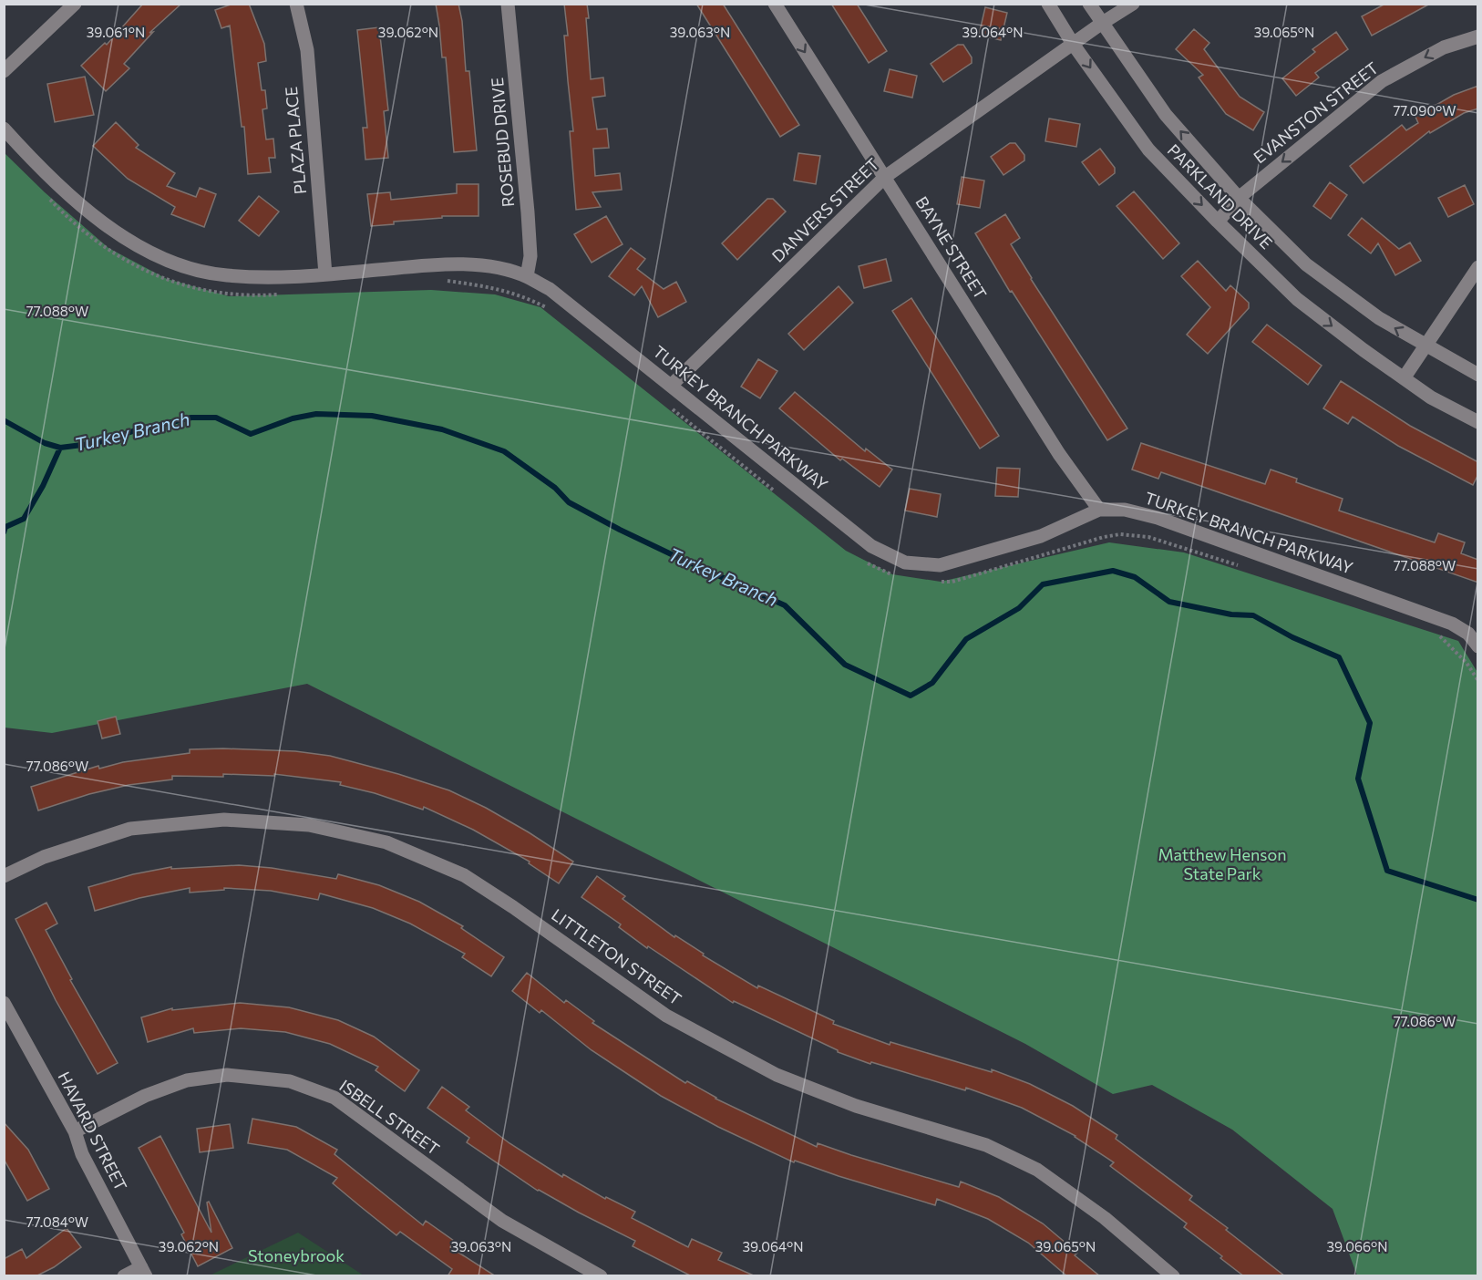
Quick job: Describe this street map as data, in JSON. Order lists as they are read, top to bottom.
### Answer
{
  "streets": {
    "street": [
      "EVANSTON STREET",
      "PLAZA PLACE",
      "ROSEBUD DRIVE",
      "PARKLAND DRIVE",
      "DANVERS STREET",
      "BAYNE STREET",
      "TURKEY BRANCH PARKWAY",
      "LITTLETON STREET",
      "ISBELL STREET",
      "HAVARD STREET"
    ]
  },
  "crossings": [
    ["EVANSTON STREET", "PARKLAND DRIVE"],
    ["PLAZA PLACE", "TURKEY BRANCH PARKWAY"],
    ["ROSEBUD DRIVE", "TURKEY BRANCH PARKWAY"],
    ["PARKLAND DRIVE", "DANVERS STREET"],
    ["DANVERS STREET", "BAYNE STREET"],
    ["DANVERS STREET", "TURKEY BRANCH PARKWAY"],
    ["BAYNE STREET", "TURKEY BRANCH PARKWAY"],
    ["ISBELL STREET", "HAVARD STREET"]
  ],
  "one_way": ["EVANSTON STREET"],
  "water": ["Turkey Branch"],
  "parks": ["Matthew Henson State Park", "Stoneybrook"],
  "coordinates": [
    "39.061°N",
    "39.062°N",
    "39.063°N",
    "39.064°N",
    "39.065°N",
    "77.090°W",
    "77.088°W",
    "77.086°W",
    "77.084°W",
    "39.066°N"
  ]
}
